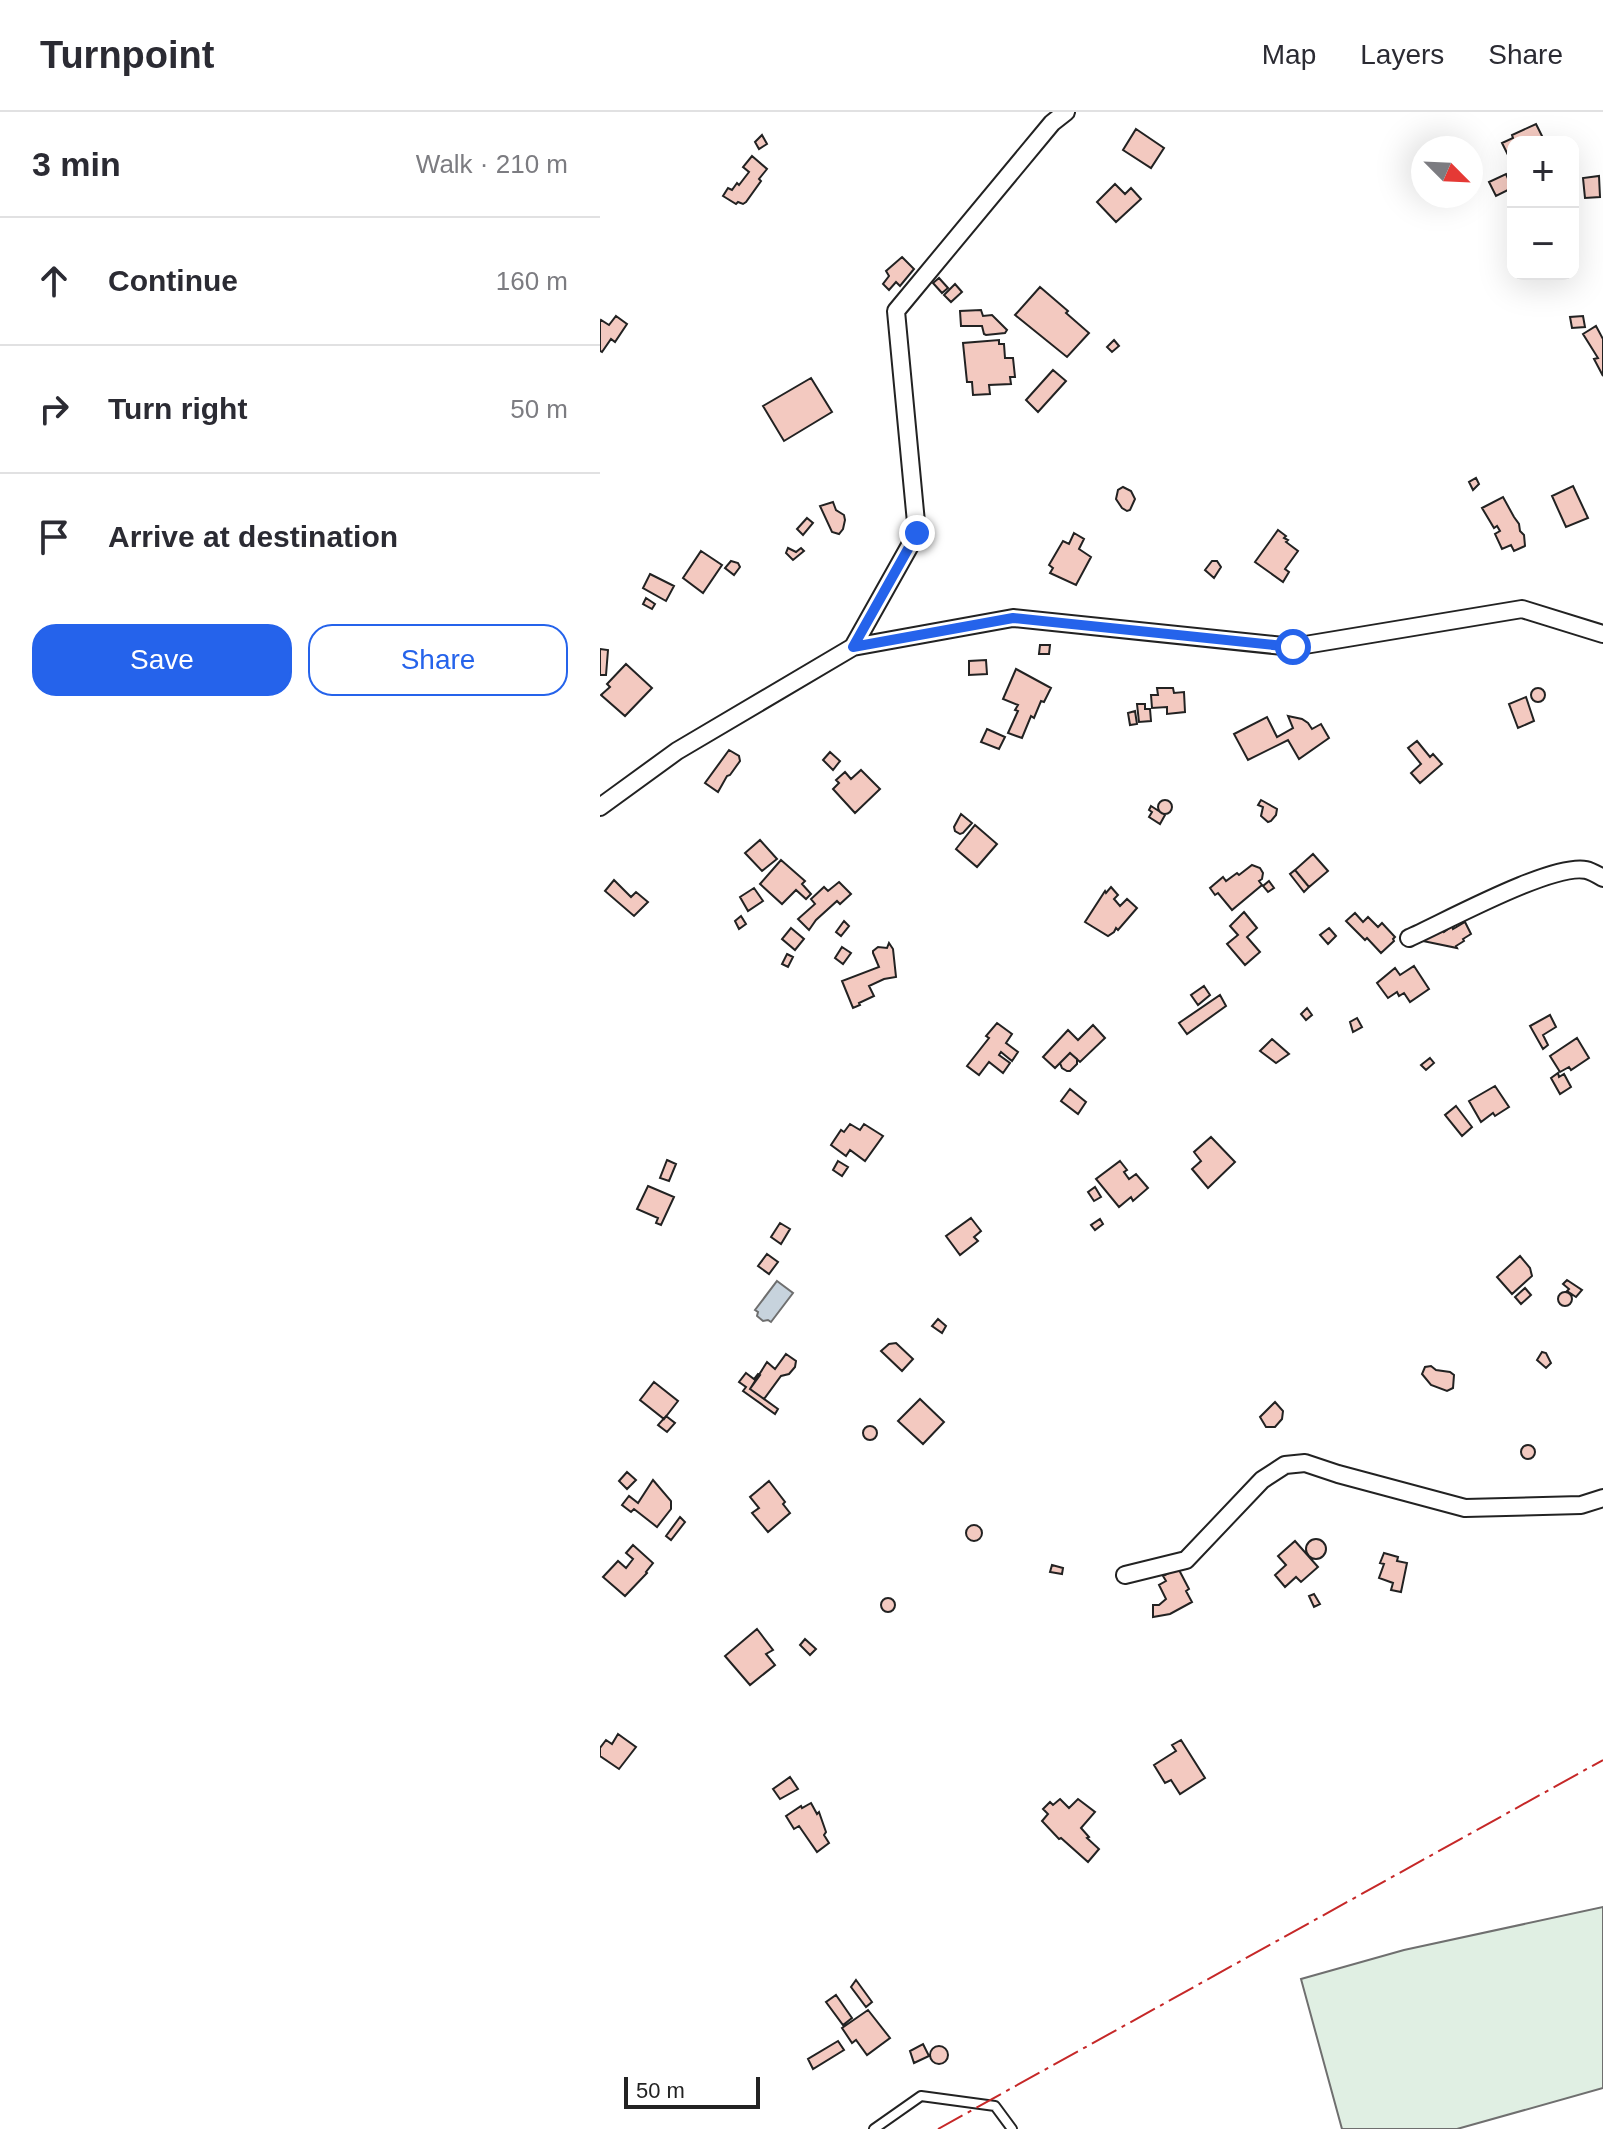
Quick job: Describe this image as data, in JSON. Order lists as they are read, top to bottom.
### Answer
{
  "scale_bar": "50 m",
  "north": "bottom right",
  "page": {
    "header": "Turnpoint",
    "nav": ["Map", "Layers", "Share"],
    "heading": ["3 min", "Walk · 210 m"],
    "map_buttons": ["+", "−"],
    "list": [
      ["Continue", "160 m"],
      ["Turn right", "50 m"],
      "Arrive at destination"
    ],
    "buttons": ["Save", "Share"],
    "scale": "50 m"
  }
}
